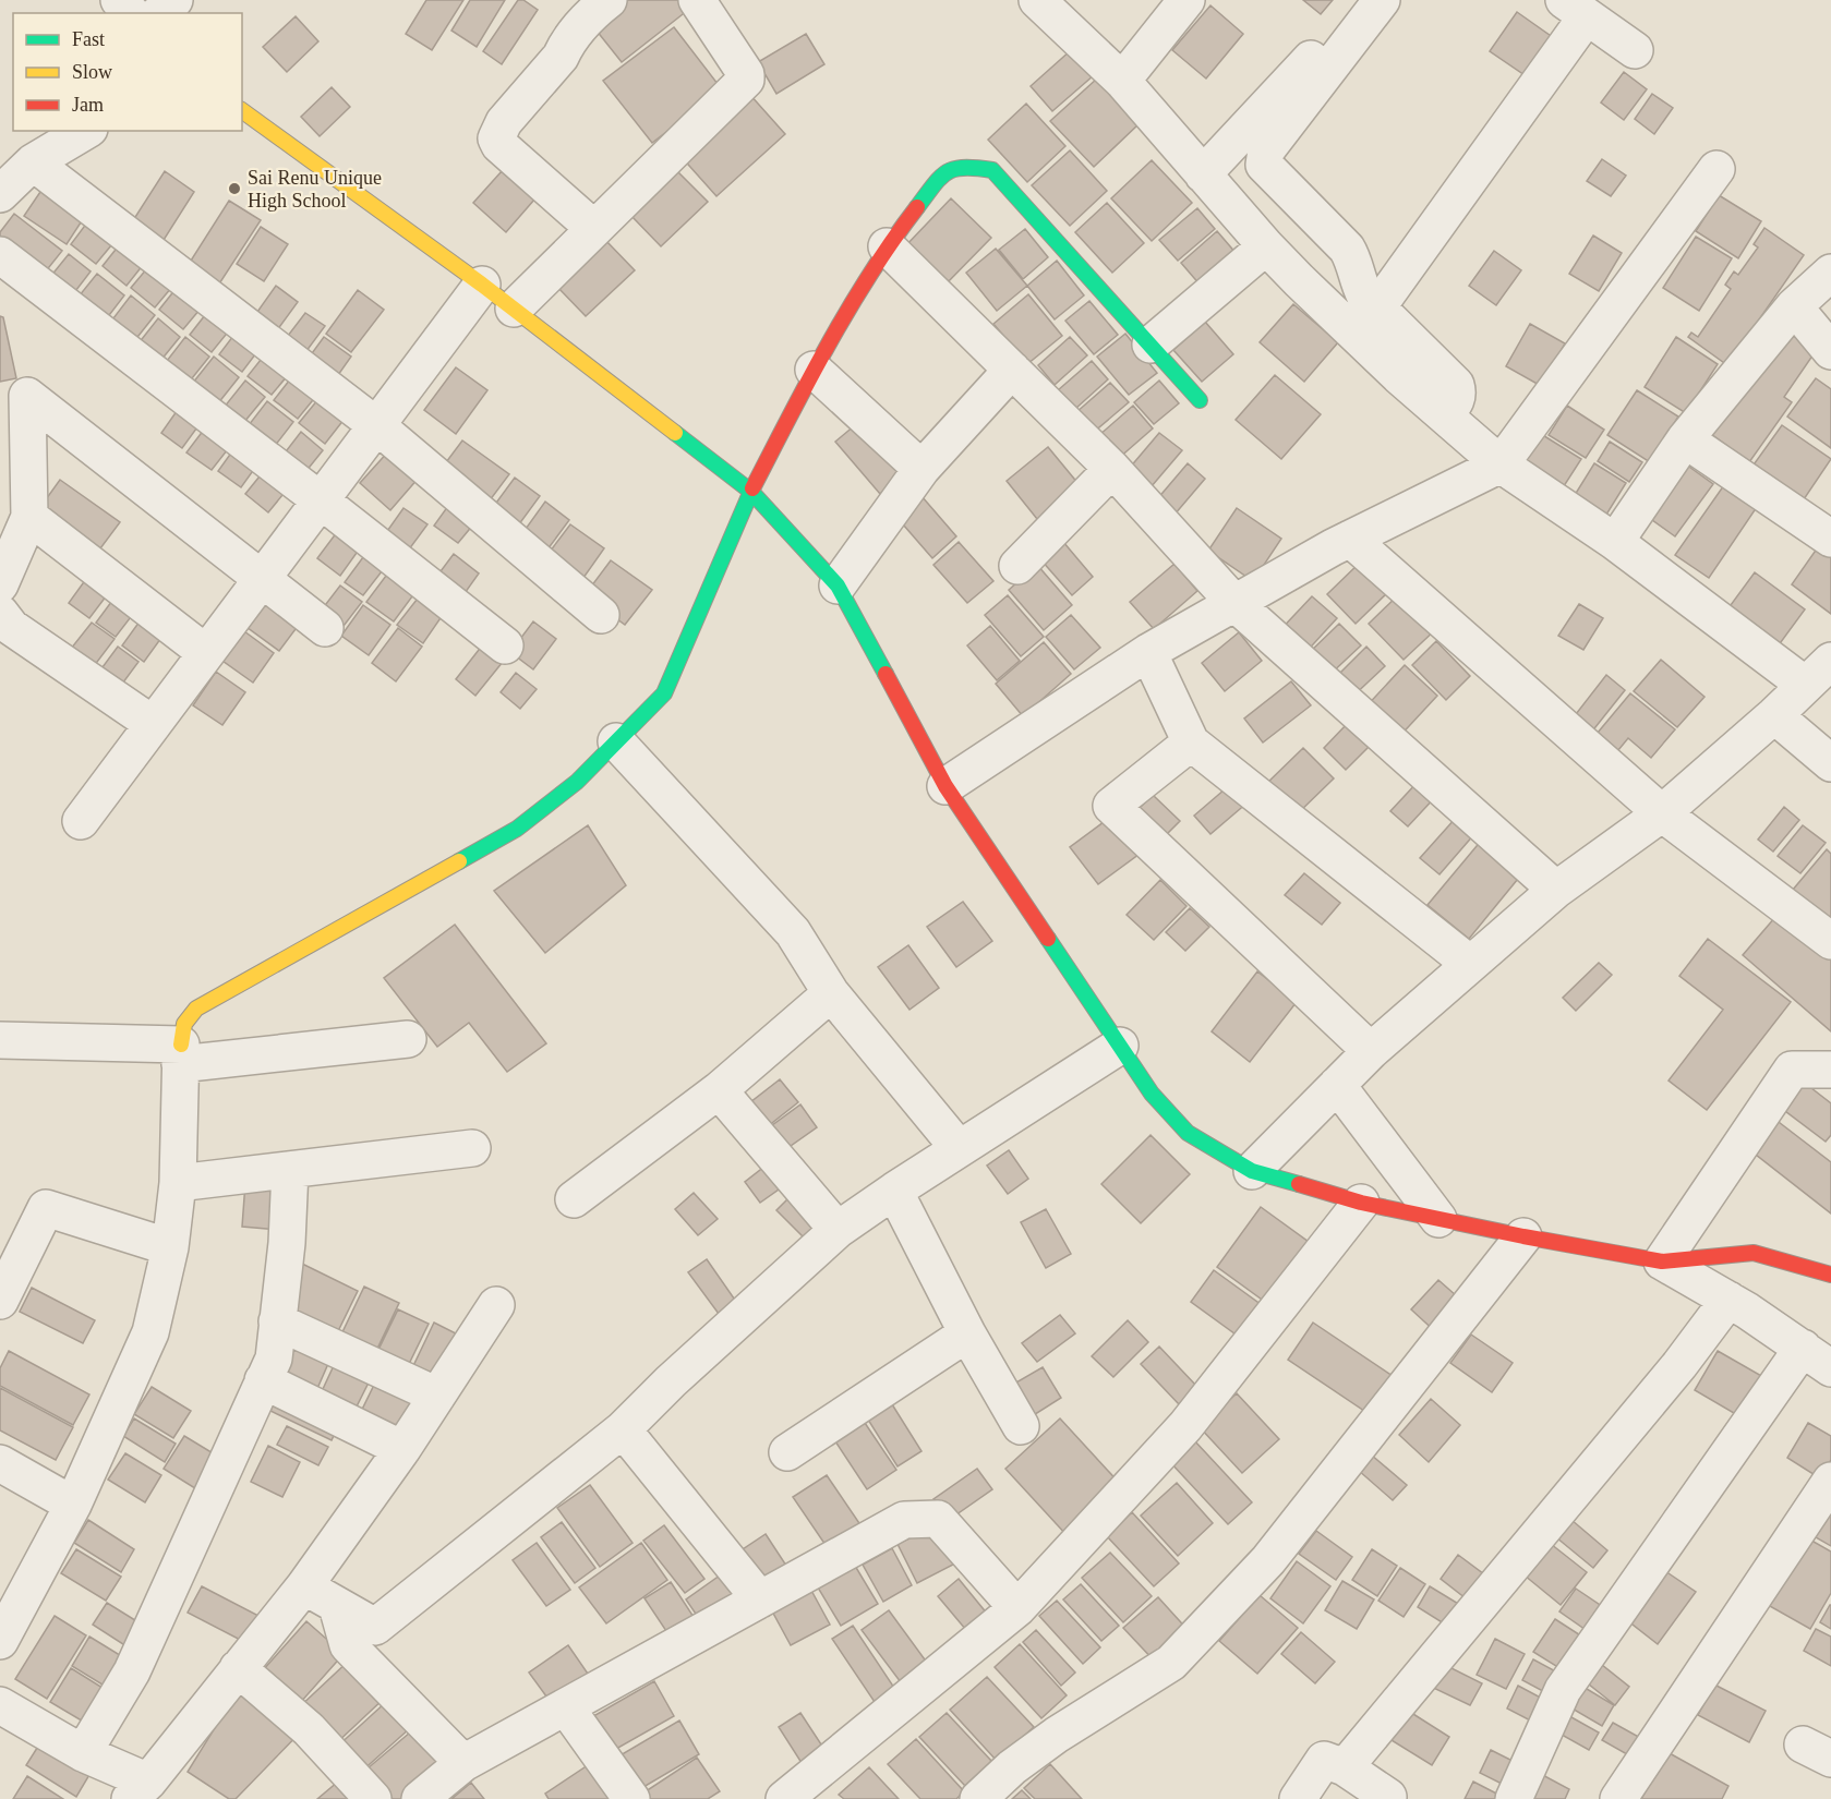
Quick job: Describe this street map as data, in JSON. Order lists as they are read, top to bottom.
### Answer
{
  "places": ["Sai Renu Unique High School"],
  "legend": ["Fast", "Slow", "Jam"]
}
